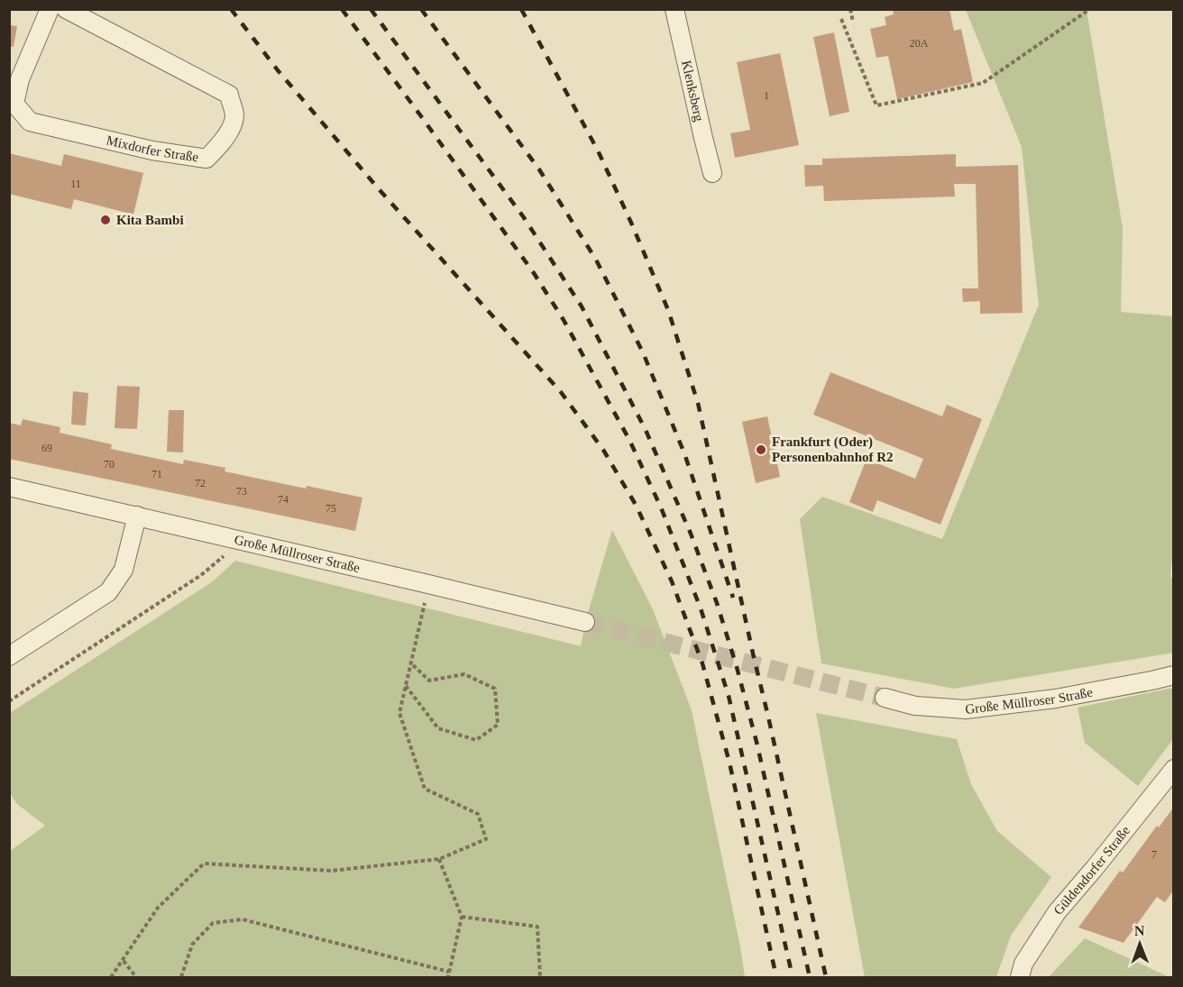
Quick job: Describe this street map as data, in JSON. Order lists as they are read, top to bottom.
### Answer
{
  "streets": {
    "street": [
      "Klenksberg",
      "Mixdorfer Straße",
      "Große Müllroser Straße",
      "Güldendorfer Straße"
    ]
  },
  "places": ["Kita Bambi", "Frankfurt (Oder) Personenbahnhof R2"],
  "house_numbers": [
    "20A",
    "1",
    "11",
    "69",
    "70",
    "71",
    "72",
    "73",
    "74",
    "75",
    "7"
  ],
  "north": "top"
}
